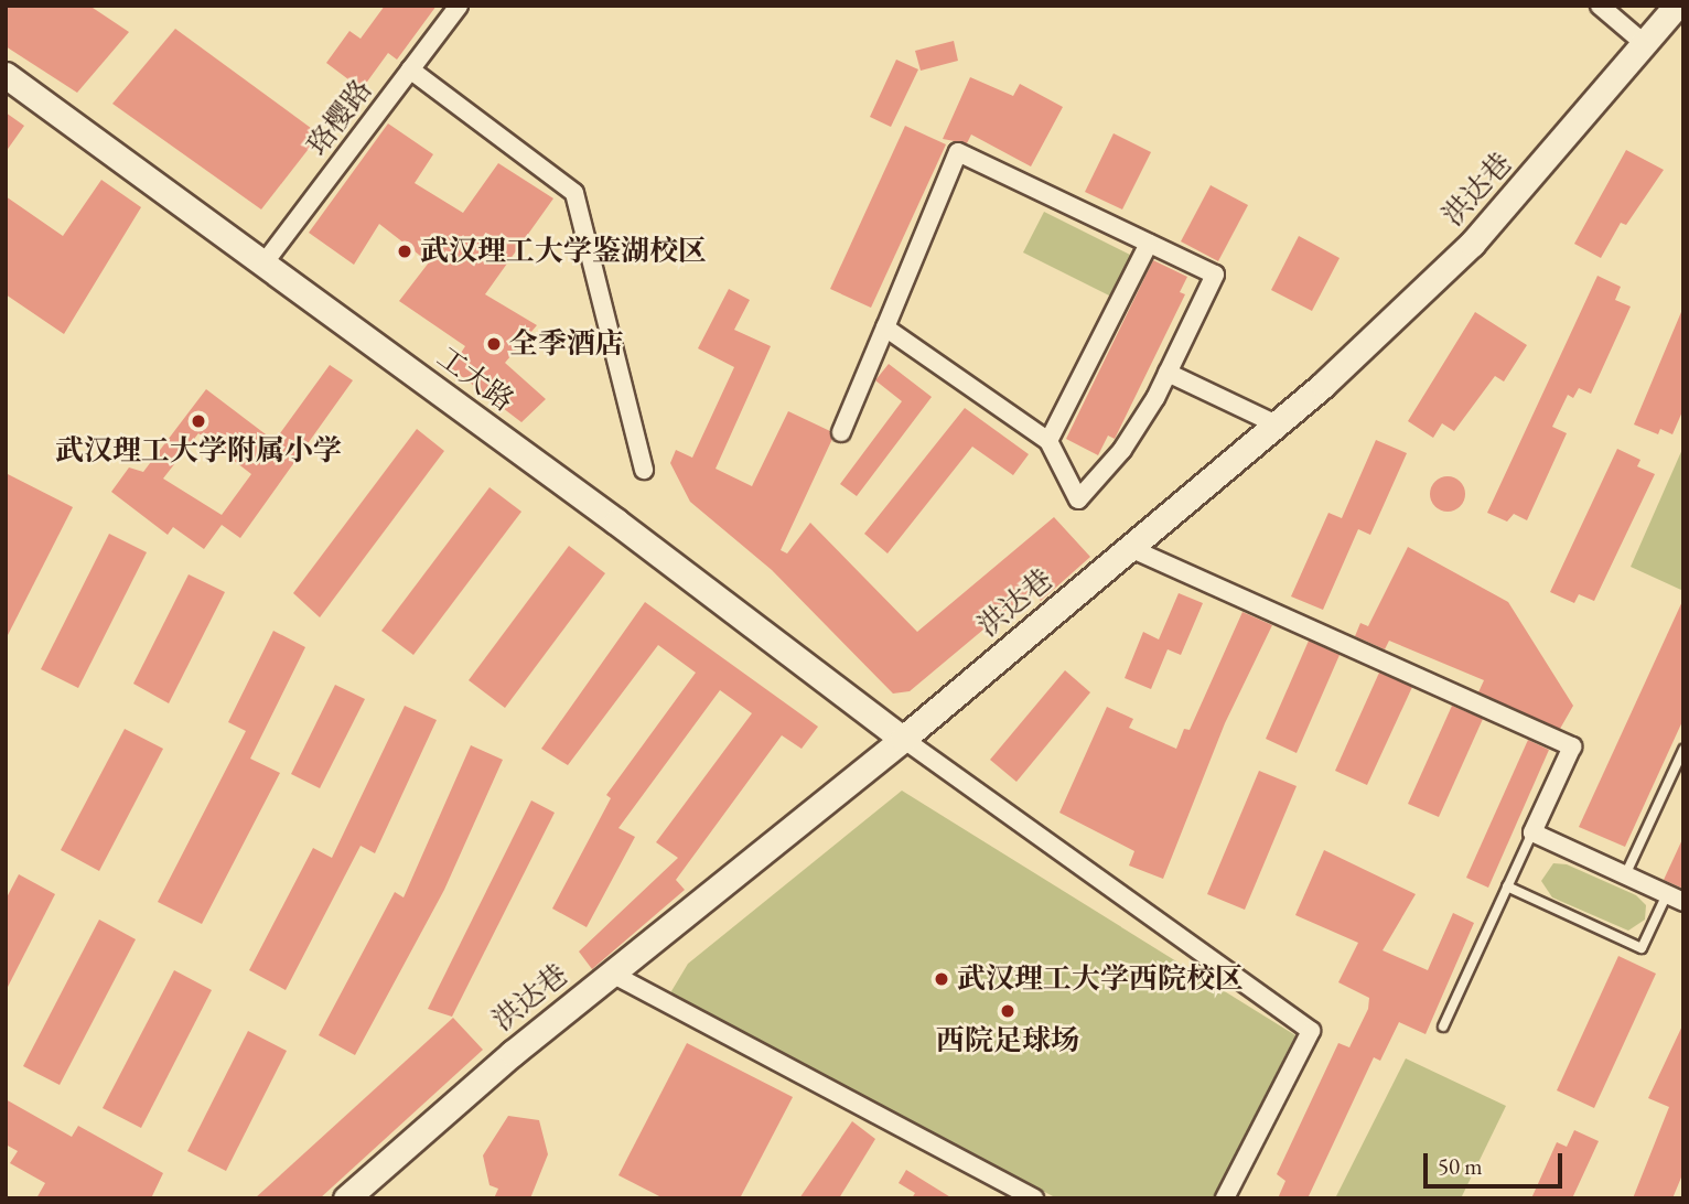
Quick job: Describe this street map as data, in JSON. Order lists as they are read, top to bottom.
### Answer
{
  "streets": {
    "street": ["珞樱路", "洪达巷", "工大路"]
  },
  "crossings": [
    ["珞樱路", "工大路"],
    ["洪达巷", "工大路"]
  ],
  "places": [
    "武汉理工大学鉴湖校区",
    "全季酒店",
    "武汉理工大学附属小学",
    "武汉理工大学西院校区",
    "西院足球场"
  ],
  "scale_bar": "50 m"
}
